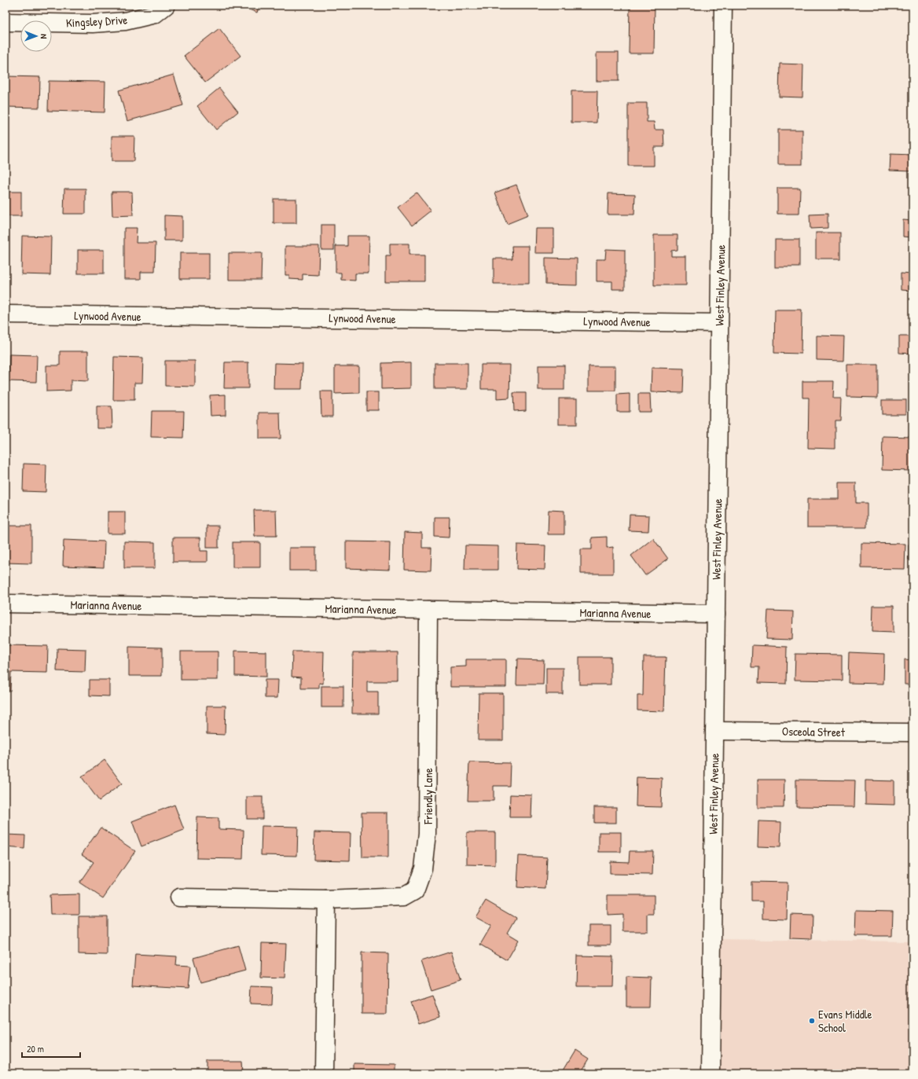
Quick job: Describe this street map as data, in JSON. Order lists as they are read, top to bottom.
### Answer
{
  "streets": {
    "street": [
      "Kingsley Drive",
      "West Finley Avenue",
      "Lynwood Avenue",
      "Marianna Avenue",
      "Osceola Street",
      "Friendly Lane"
    ]
  },
  "crossings": [
    ["West Finley Avenue", "Lynwood Avenue"],
    ["West Finley Avenue", "Marianna Avenue"],
    ["West Finley Avenue", "Osceola Street"],
    ["Marianna Avenue", "Friendly Lane"]
  ],
  "places": ["Evans Middle School"],
  "scale_bar": "20 m",
  "north": "right"
}
